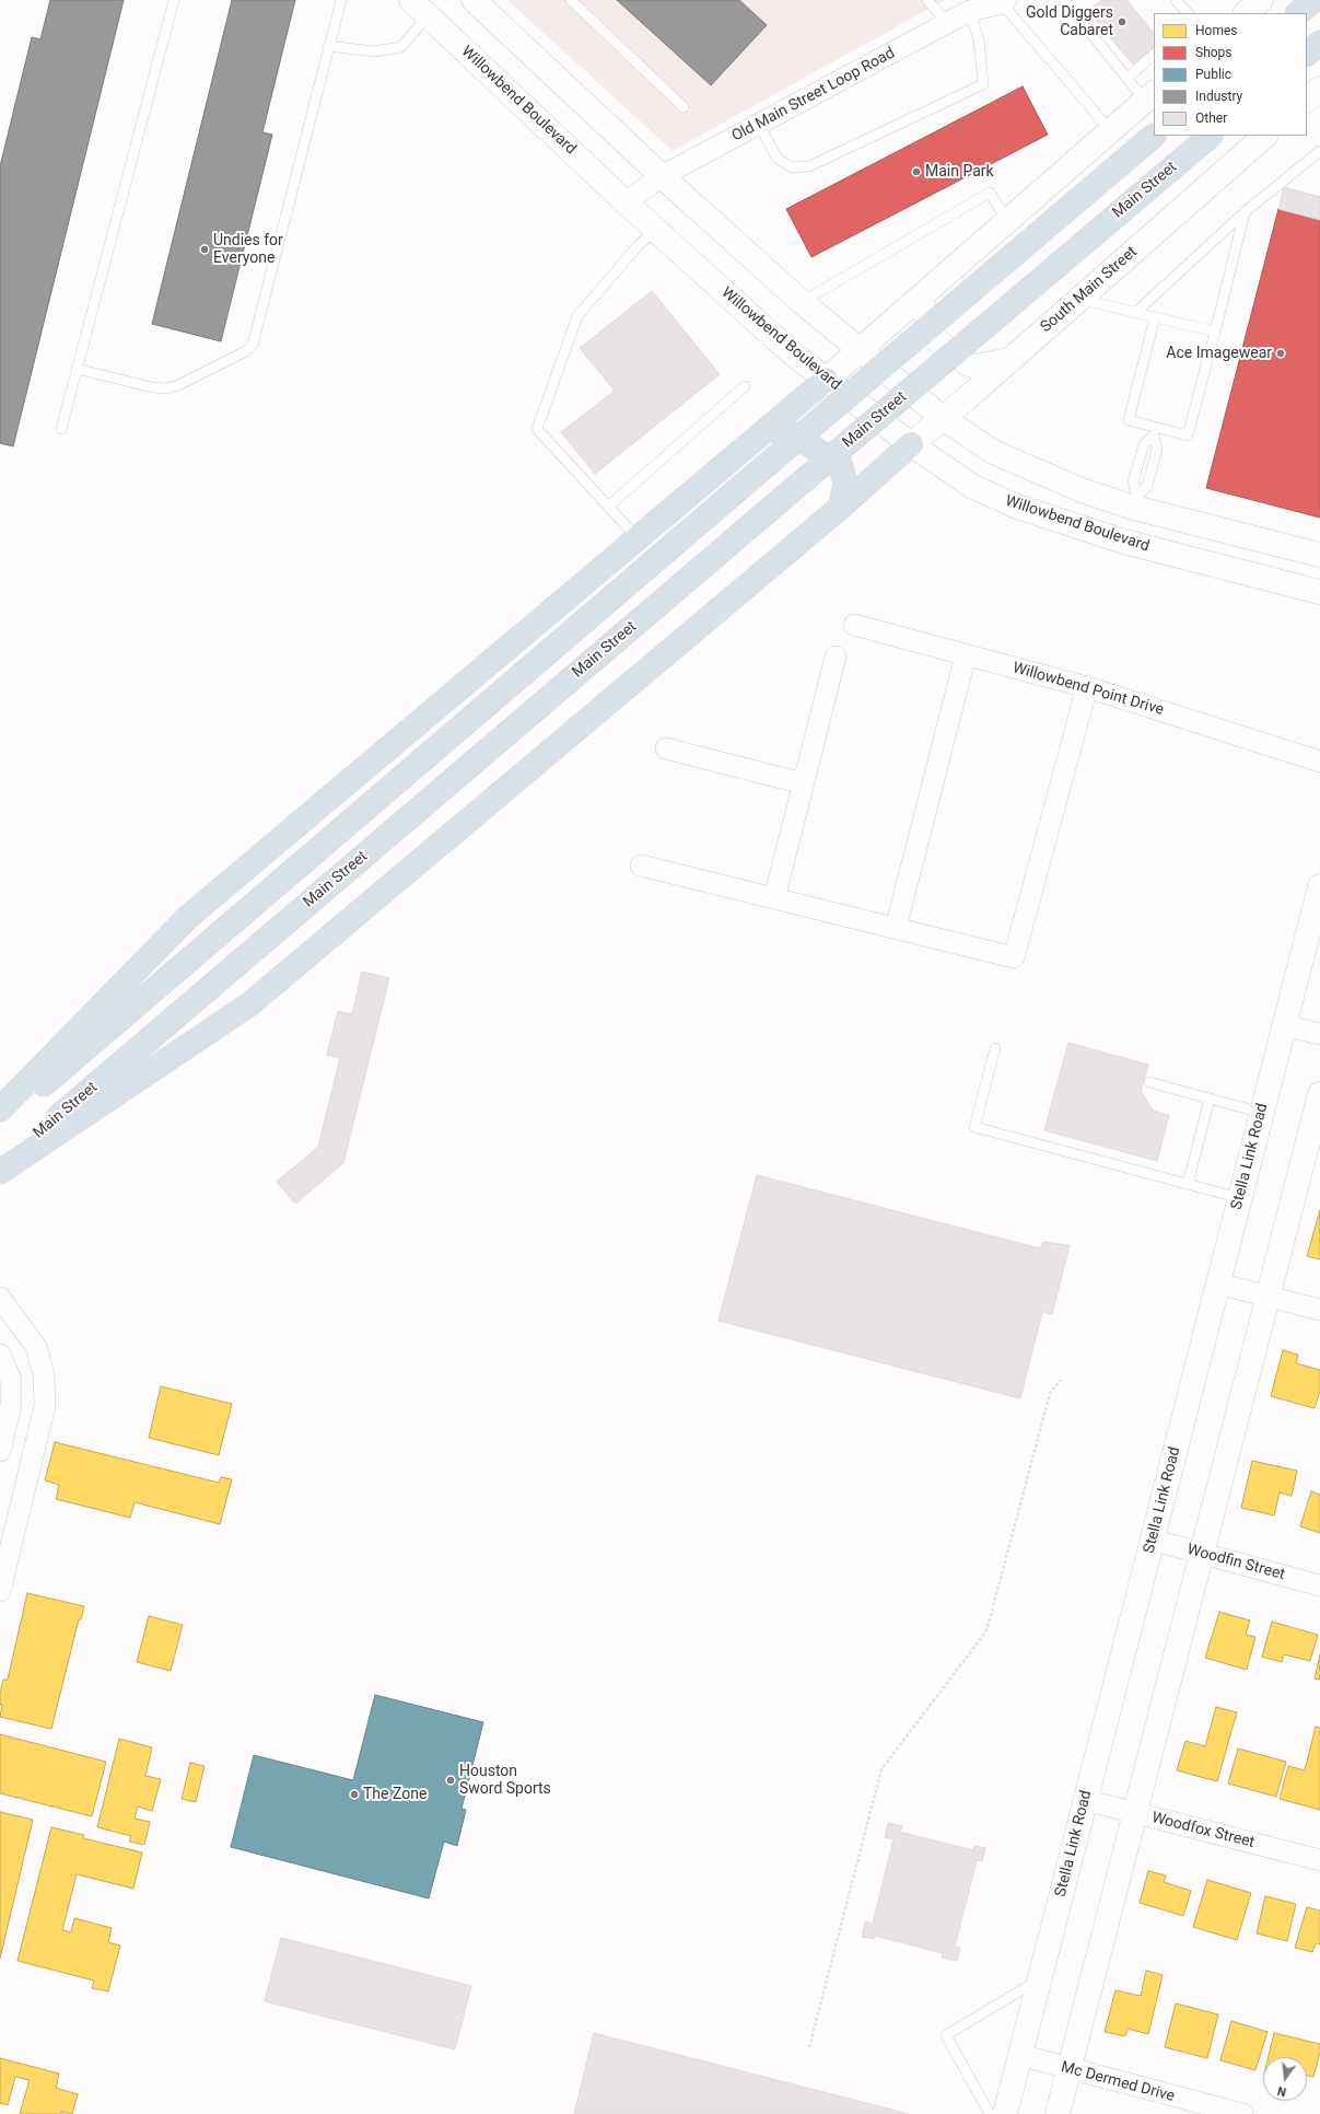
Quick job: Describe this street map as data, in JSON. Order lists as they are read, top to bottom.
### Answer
{
  "streets": {
    "highway": ["Main Street"],
    "main road": ["Willowbend Boulevard", "South Main Street", "Stella Link Road"],
    "street": [
      "Old Main Street Loop Road",
      "Willowbend Point Drive",
      "Woodfin Street",
      "Woodfox Street",
      "Mc Dermed Drive"
    ]
  },
  "crossings": [
    ["Old Main Street Loop Road", "Willowbend Boulevard"],
    ["Willowbend Boulevard", "South Main Street"],
    ["Stella Link Road", "Woodfin Street"],
    ["Stella Link Road", "Woodfox Street"],
    ["Stella Link Road", "Mc Dermed Drive"]
  ],
  "places": [
    "Gold Diggers Cabaret",
    "Main Park",
    "Undies for Everyone",
    "Ace Imagewear",
    "Houston Sword Sports",
    "The Zone"
  ],
  "legend": [
    "Homes",
    "Shops",
    "Public",
    "Industry",
    "Other"
  ],
  "north": "bottom"
}
